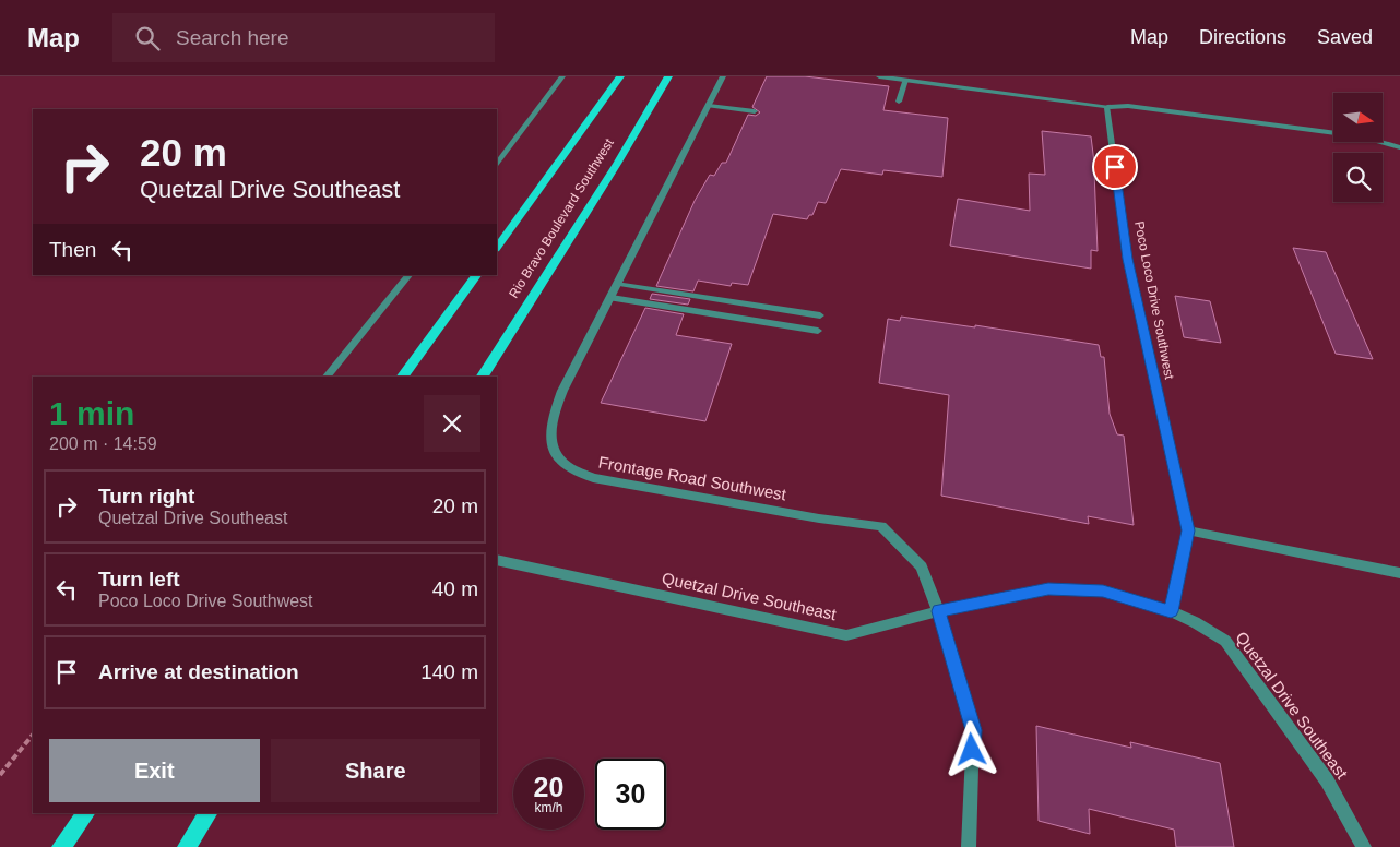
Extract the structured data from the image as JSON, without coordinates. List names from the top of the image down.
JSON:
{
  "streets": {
    "main road": ["Rio Bravo Boulevard Southwest"],
    "street": ["Poco Loco Drive Southwest", "Frontage Road Southwest", "Quetzal Drive Southeast"]
  },
  "crossings": [
    ["Poco Loco Drive Southwest", "Quetzal Drive Southeast"],
    ["Frontage Road Southwest", "Quetzal Drive Southeast"]
  ],
  "north": "right",
  "page": {
    "header": "Map",
    "search": "Search here",
    "nav": ["Map", "Directions", "Saved"],
    "turn": ["20 m", "Quetzal Drive Southeast"],
    "then": "Then",
    "heading": ["1 min", "200 m · 14:59"],
    "list": [
      {
        "name": "Turn right",
        "note": "Quetzal Drive Southeast",
        "value": "20 m"
      },
      {
        "name": "Turn left",
        "note": "Poco Loco Drive Southwest",
        "value": "40 m"
      },
      {
        "name": "Arrive at destination",
        "value": "140 m"
      }
    ],
    "buttons": ["Exit", "Share"],
    "speed": "20 km/h",
    "limit": "30"
  }
}
